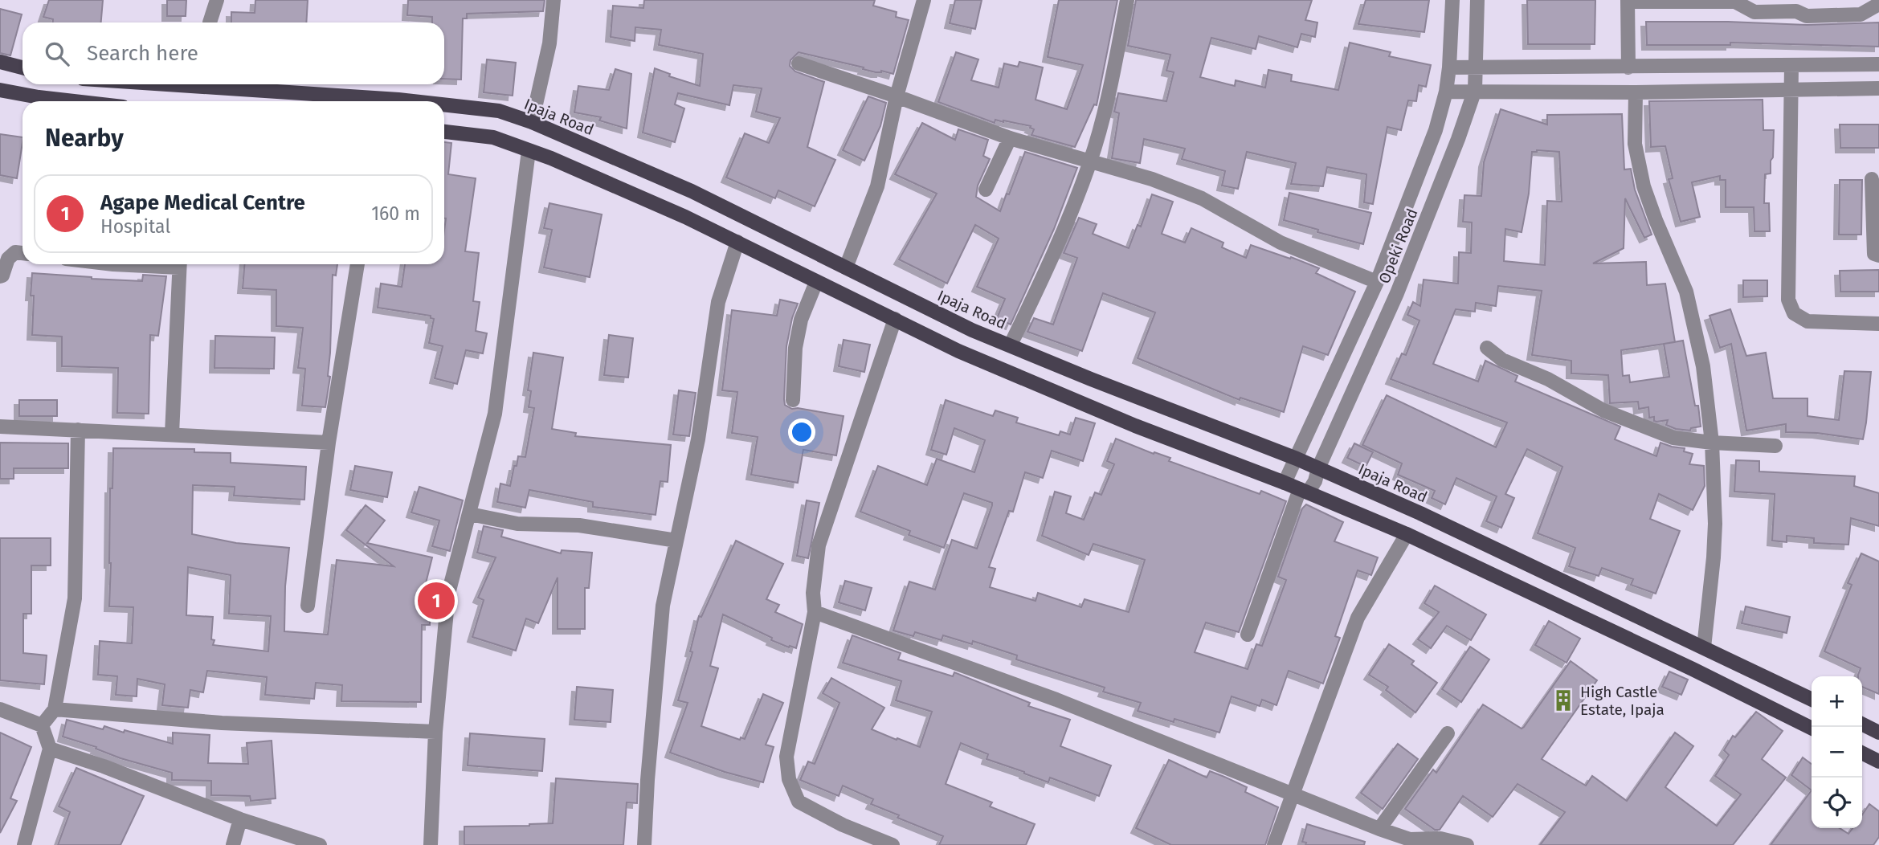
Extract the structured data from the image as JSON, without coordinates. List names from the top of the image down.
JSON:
{
  "streets": {
    "main road": ["Ipaja Road"],
    "street": ["Opeki Road"]
  },
  "crossings": [
    ["Ipaja Road", "Opeki Road"]
  ],
  "places": {
    "building": ["High Castle Estate, Ipaja"]
  },
  "page": {
    "search": "Search here",
    "heading": "Nearby",
    "list": [
      {
        "mark": "1",
        "name": "Agape Medical Centre",
        "note": "Hospital",
        "value": "160 m"
      }
    ],
    "pins": "1",
    "map_buttons": ["+", "−"]
  }
}
